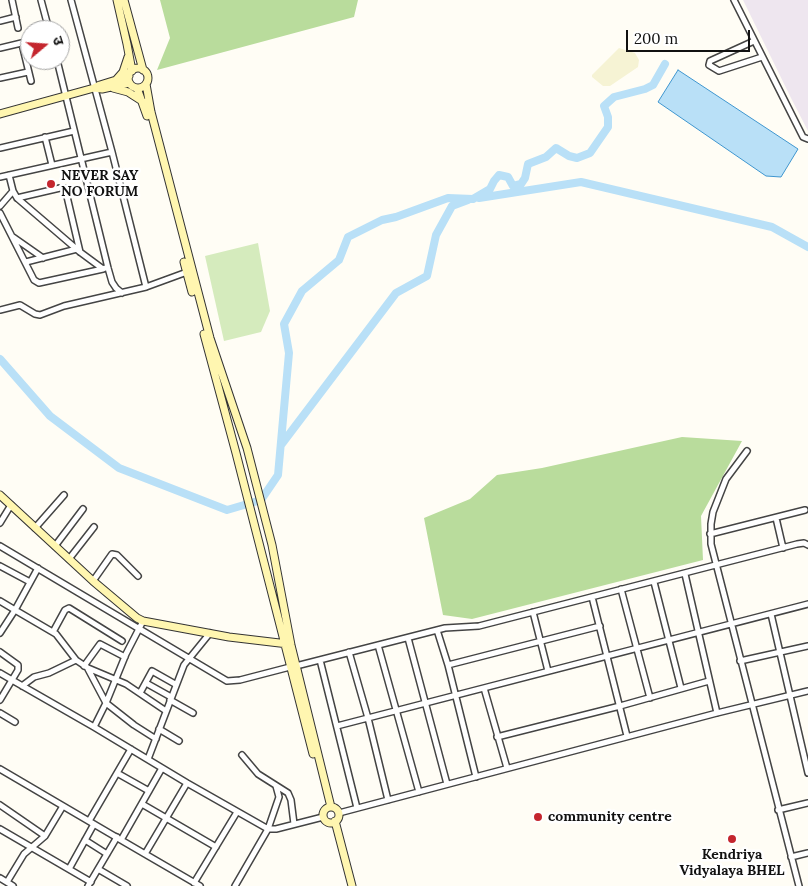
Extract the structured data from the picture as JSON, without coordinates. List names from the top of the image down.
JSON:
{
  "places": ["NEVER SAY NO FORUM", "community centre", "Kendriya Vidyalaya BHEL"],
  "scale_bar": "200 m",
  "north": "right"
}
